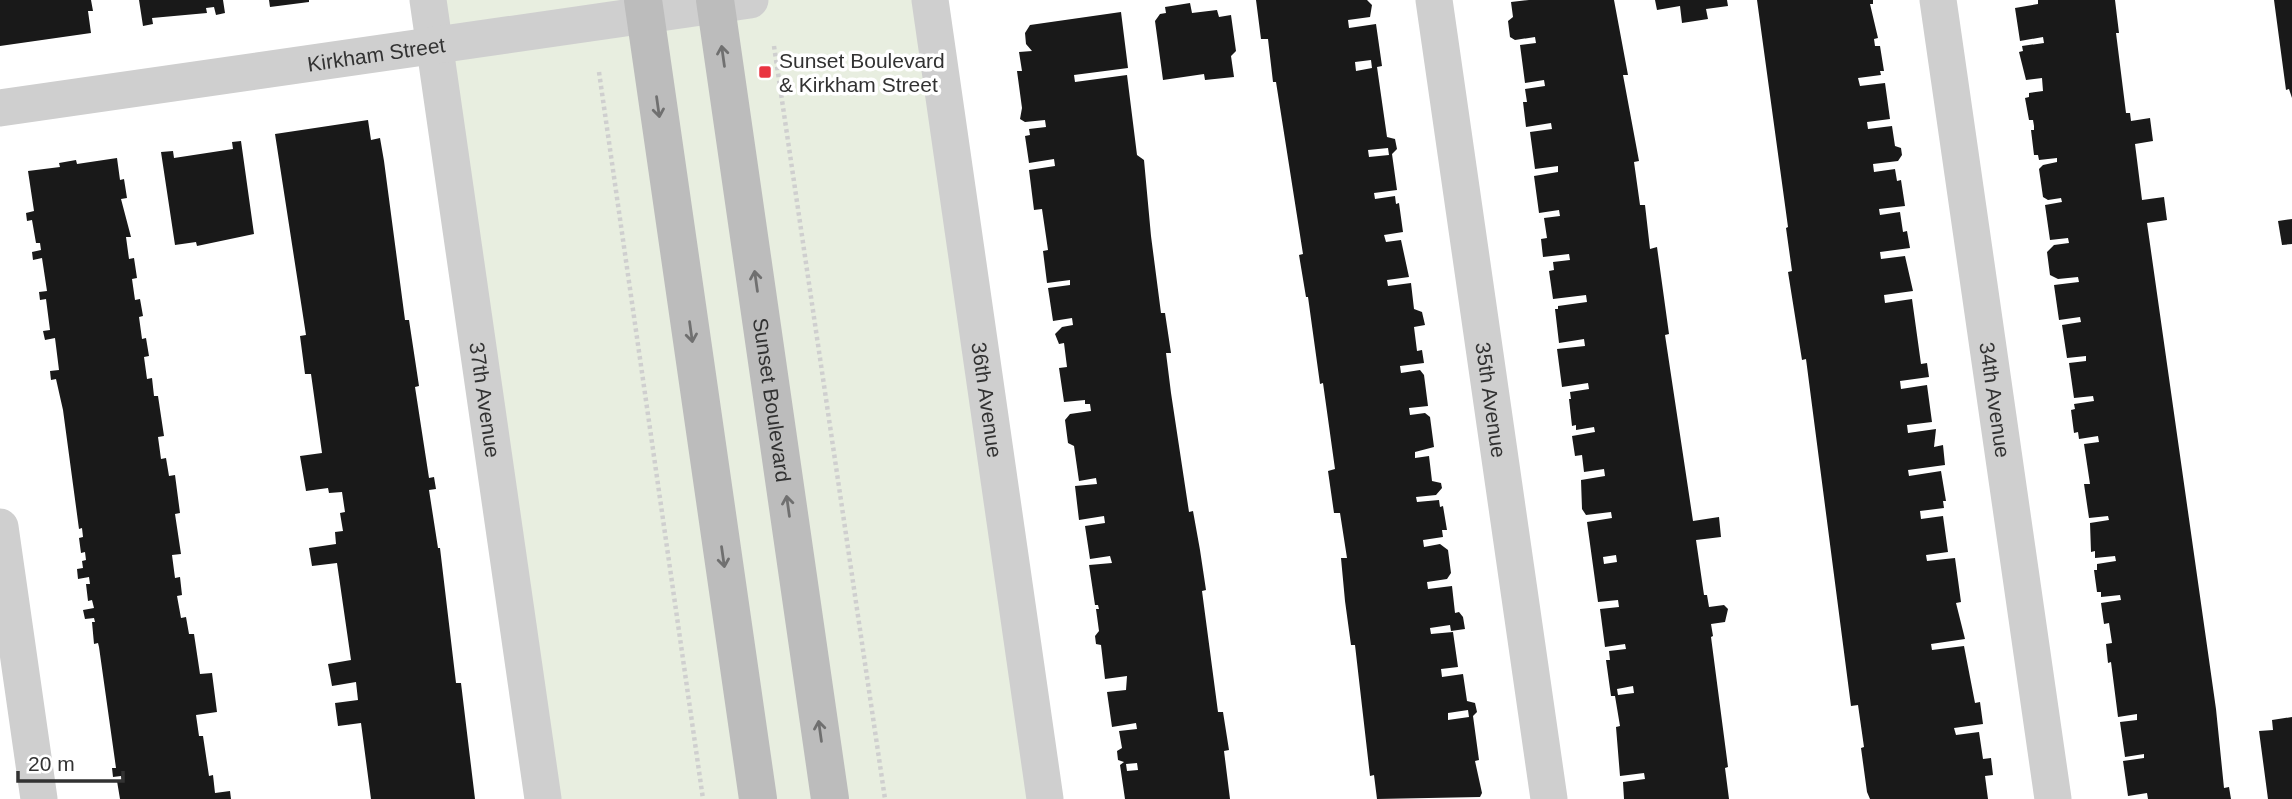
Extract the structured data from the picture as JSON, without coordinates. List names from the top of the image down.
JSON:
{
  "streets": {
    "main road": ["Sunset Boulevard"],
    "street": [
      "Kirkham Street",
      "34th Avenue",
      "37th Avenue",
      "36th Avenue",
      "35th Avenue"
    ]
  },
  "crossings": [
    ["Kirkham Street", "Sunset Boulevard"],
    ["Kirkham Street", "37th Avenue"]
  ],
  "places": {
    "transit": ["Sunset Boulevard & Kirkham Street"]
  },
  "scale_bar": "20 m"
}
